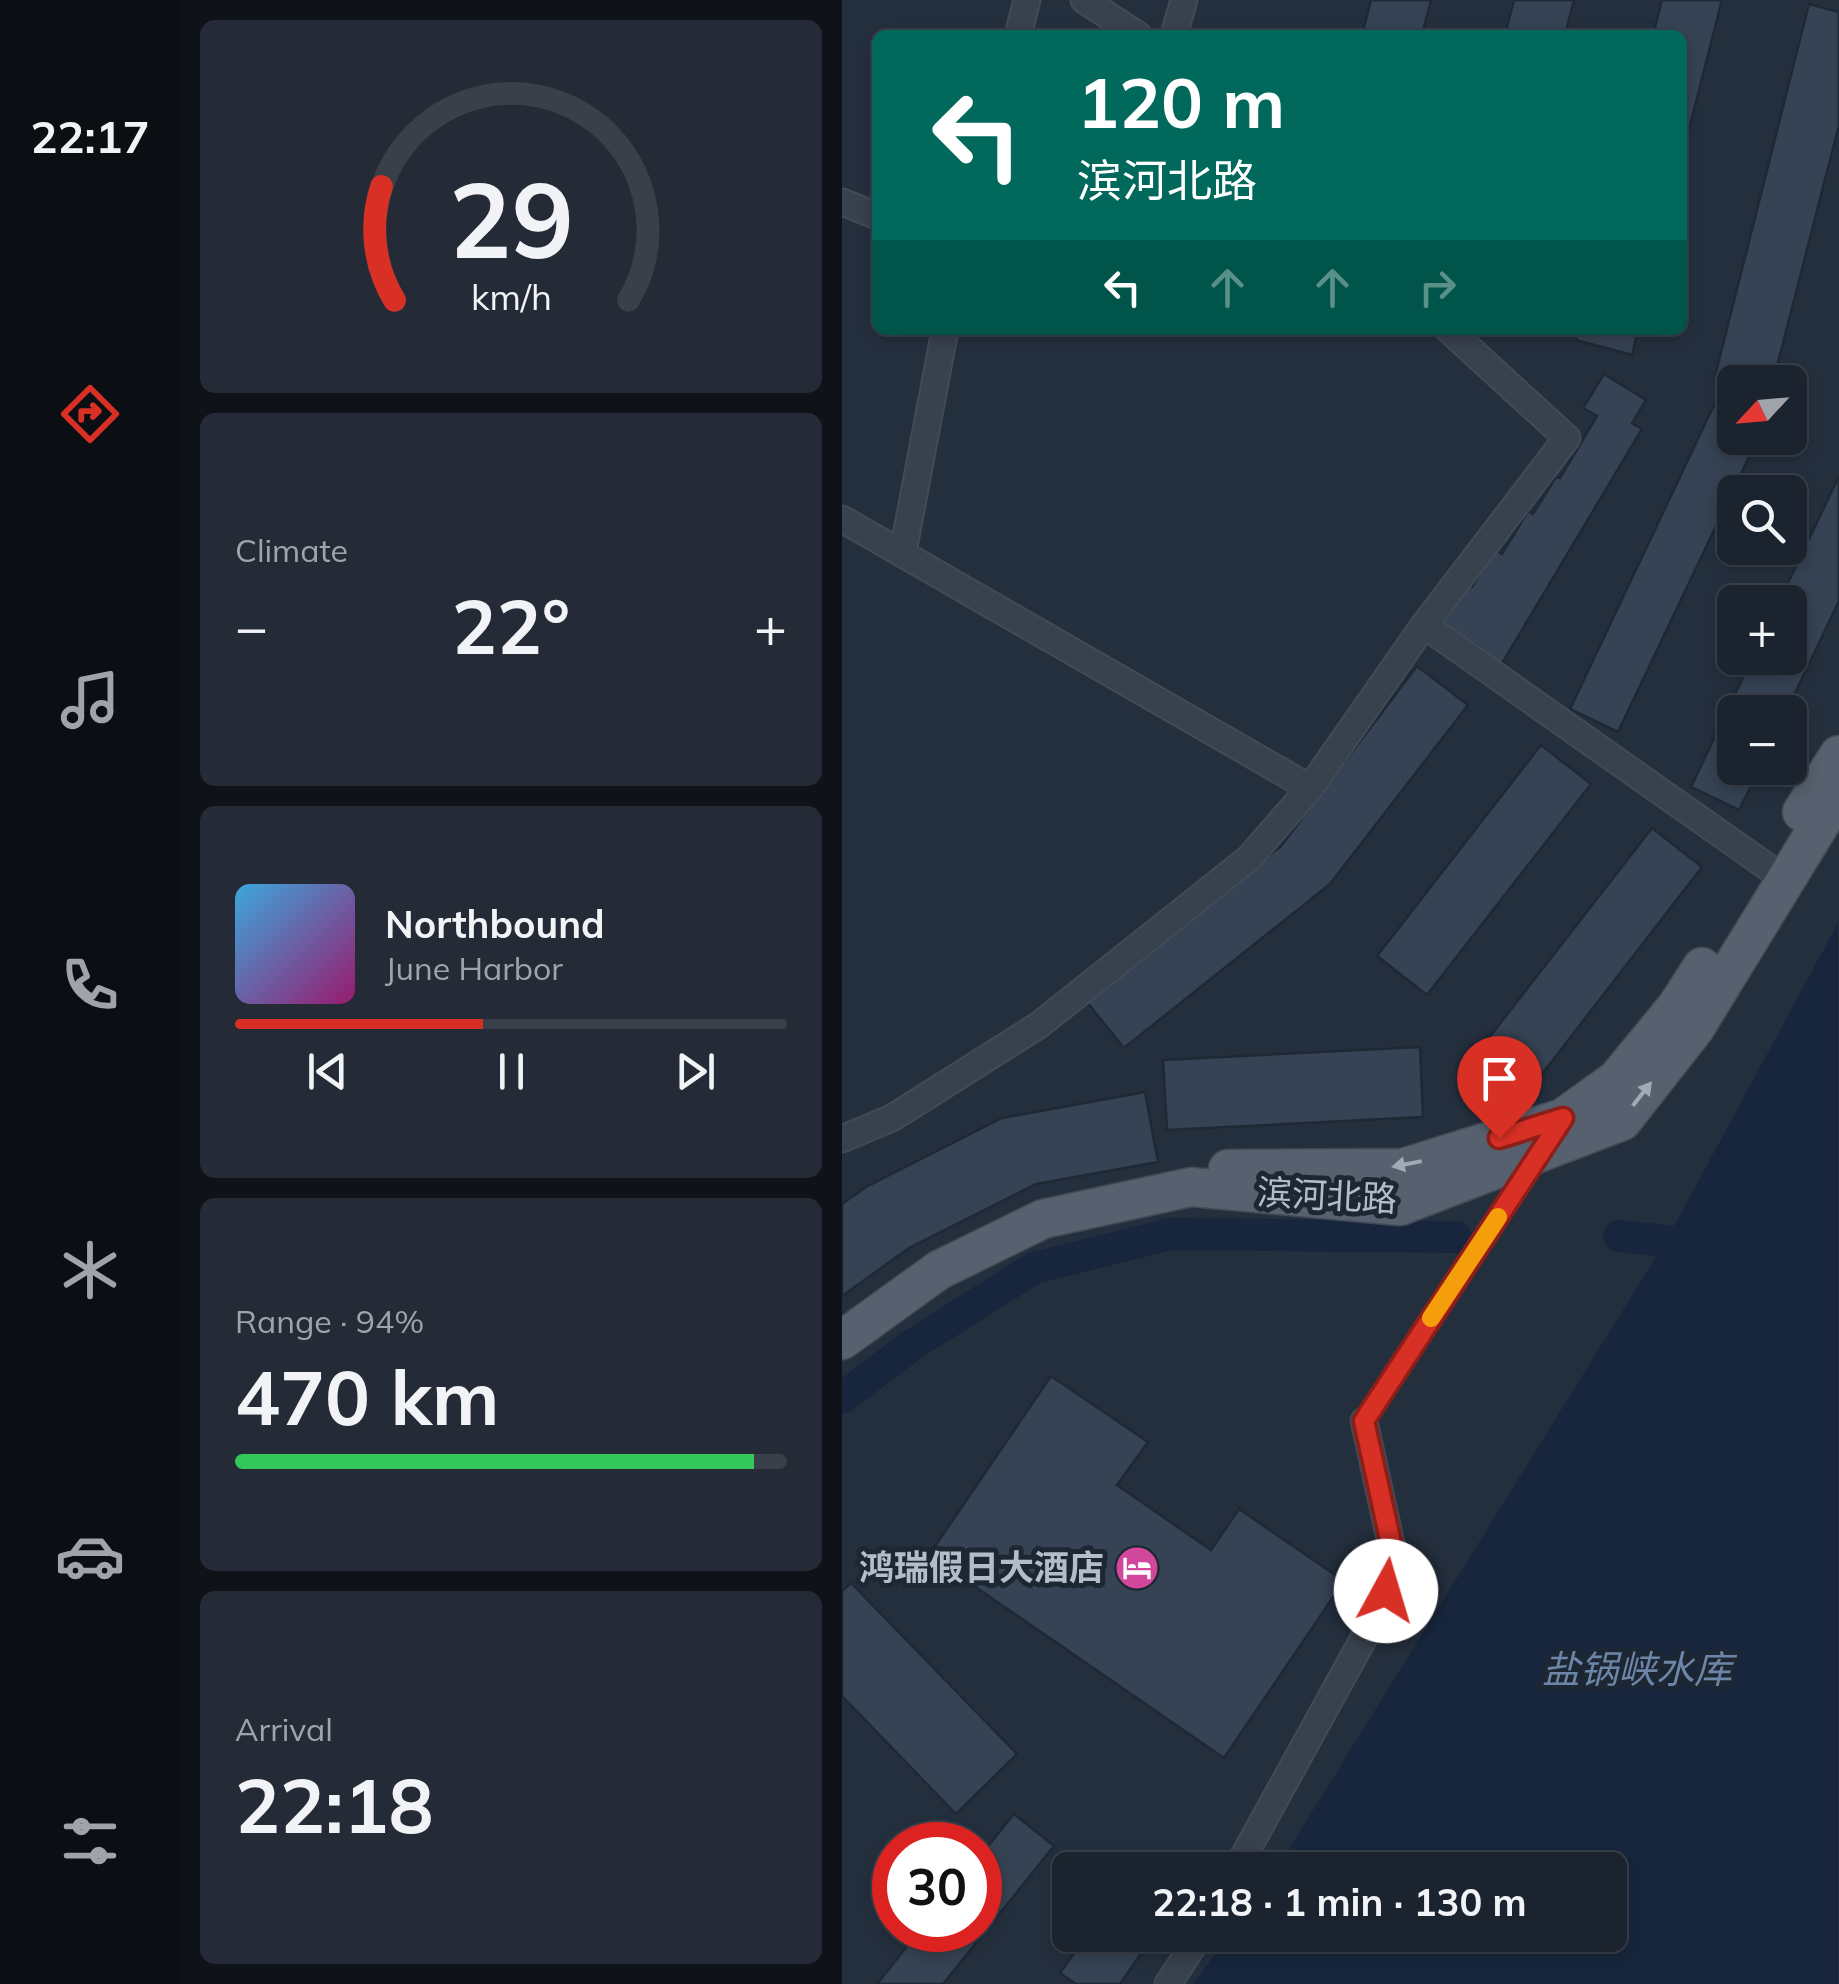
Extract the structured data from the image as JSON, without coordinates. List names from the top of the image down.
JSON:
{
  "streets": {
    "main road": ["滨河北路"]
  },
  "water": ["盐锅峡水库"],
  "places": {
    "hotel": ["鸿瑞假日大酒店"]
  },
  "north": "bottom left",
  "page": {
    "tabs": "22:17",
    "turn": ["120 m", "滨河北路"],
    "map_buttons": ["+", "−"],
    "tile": [
      "Climate",
      ["Range · 94%", "470 km"],
      ["Arrival", "22:18"]
    ],
    "heat": ["−", "22°", "+"],
    "song": ["Northbound", "June Harbor"],
    "limit": "30",
    "trip": "22:18 · 1 min · 130 m",
    "gauge": ["29", "km/h"]
  }
}
